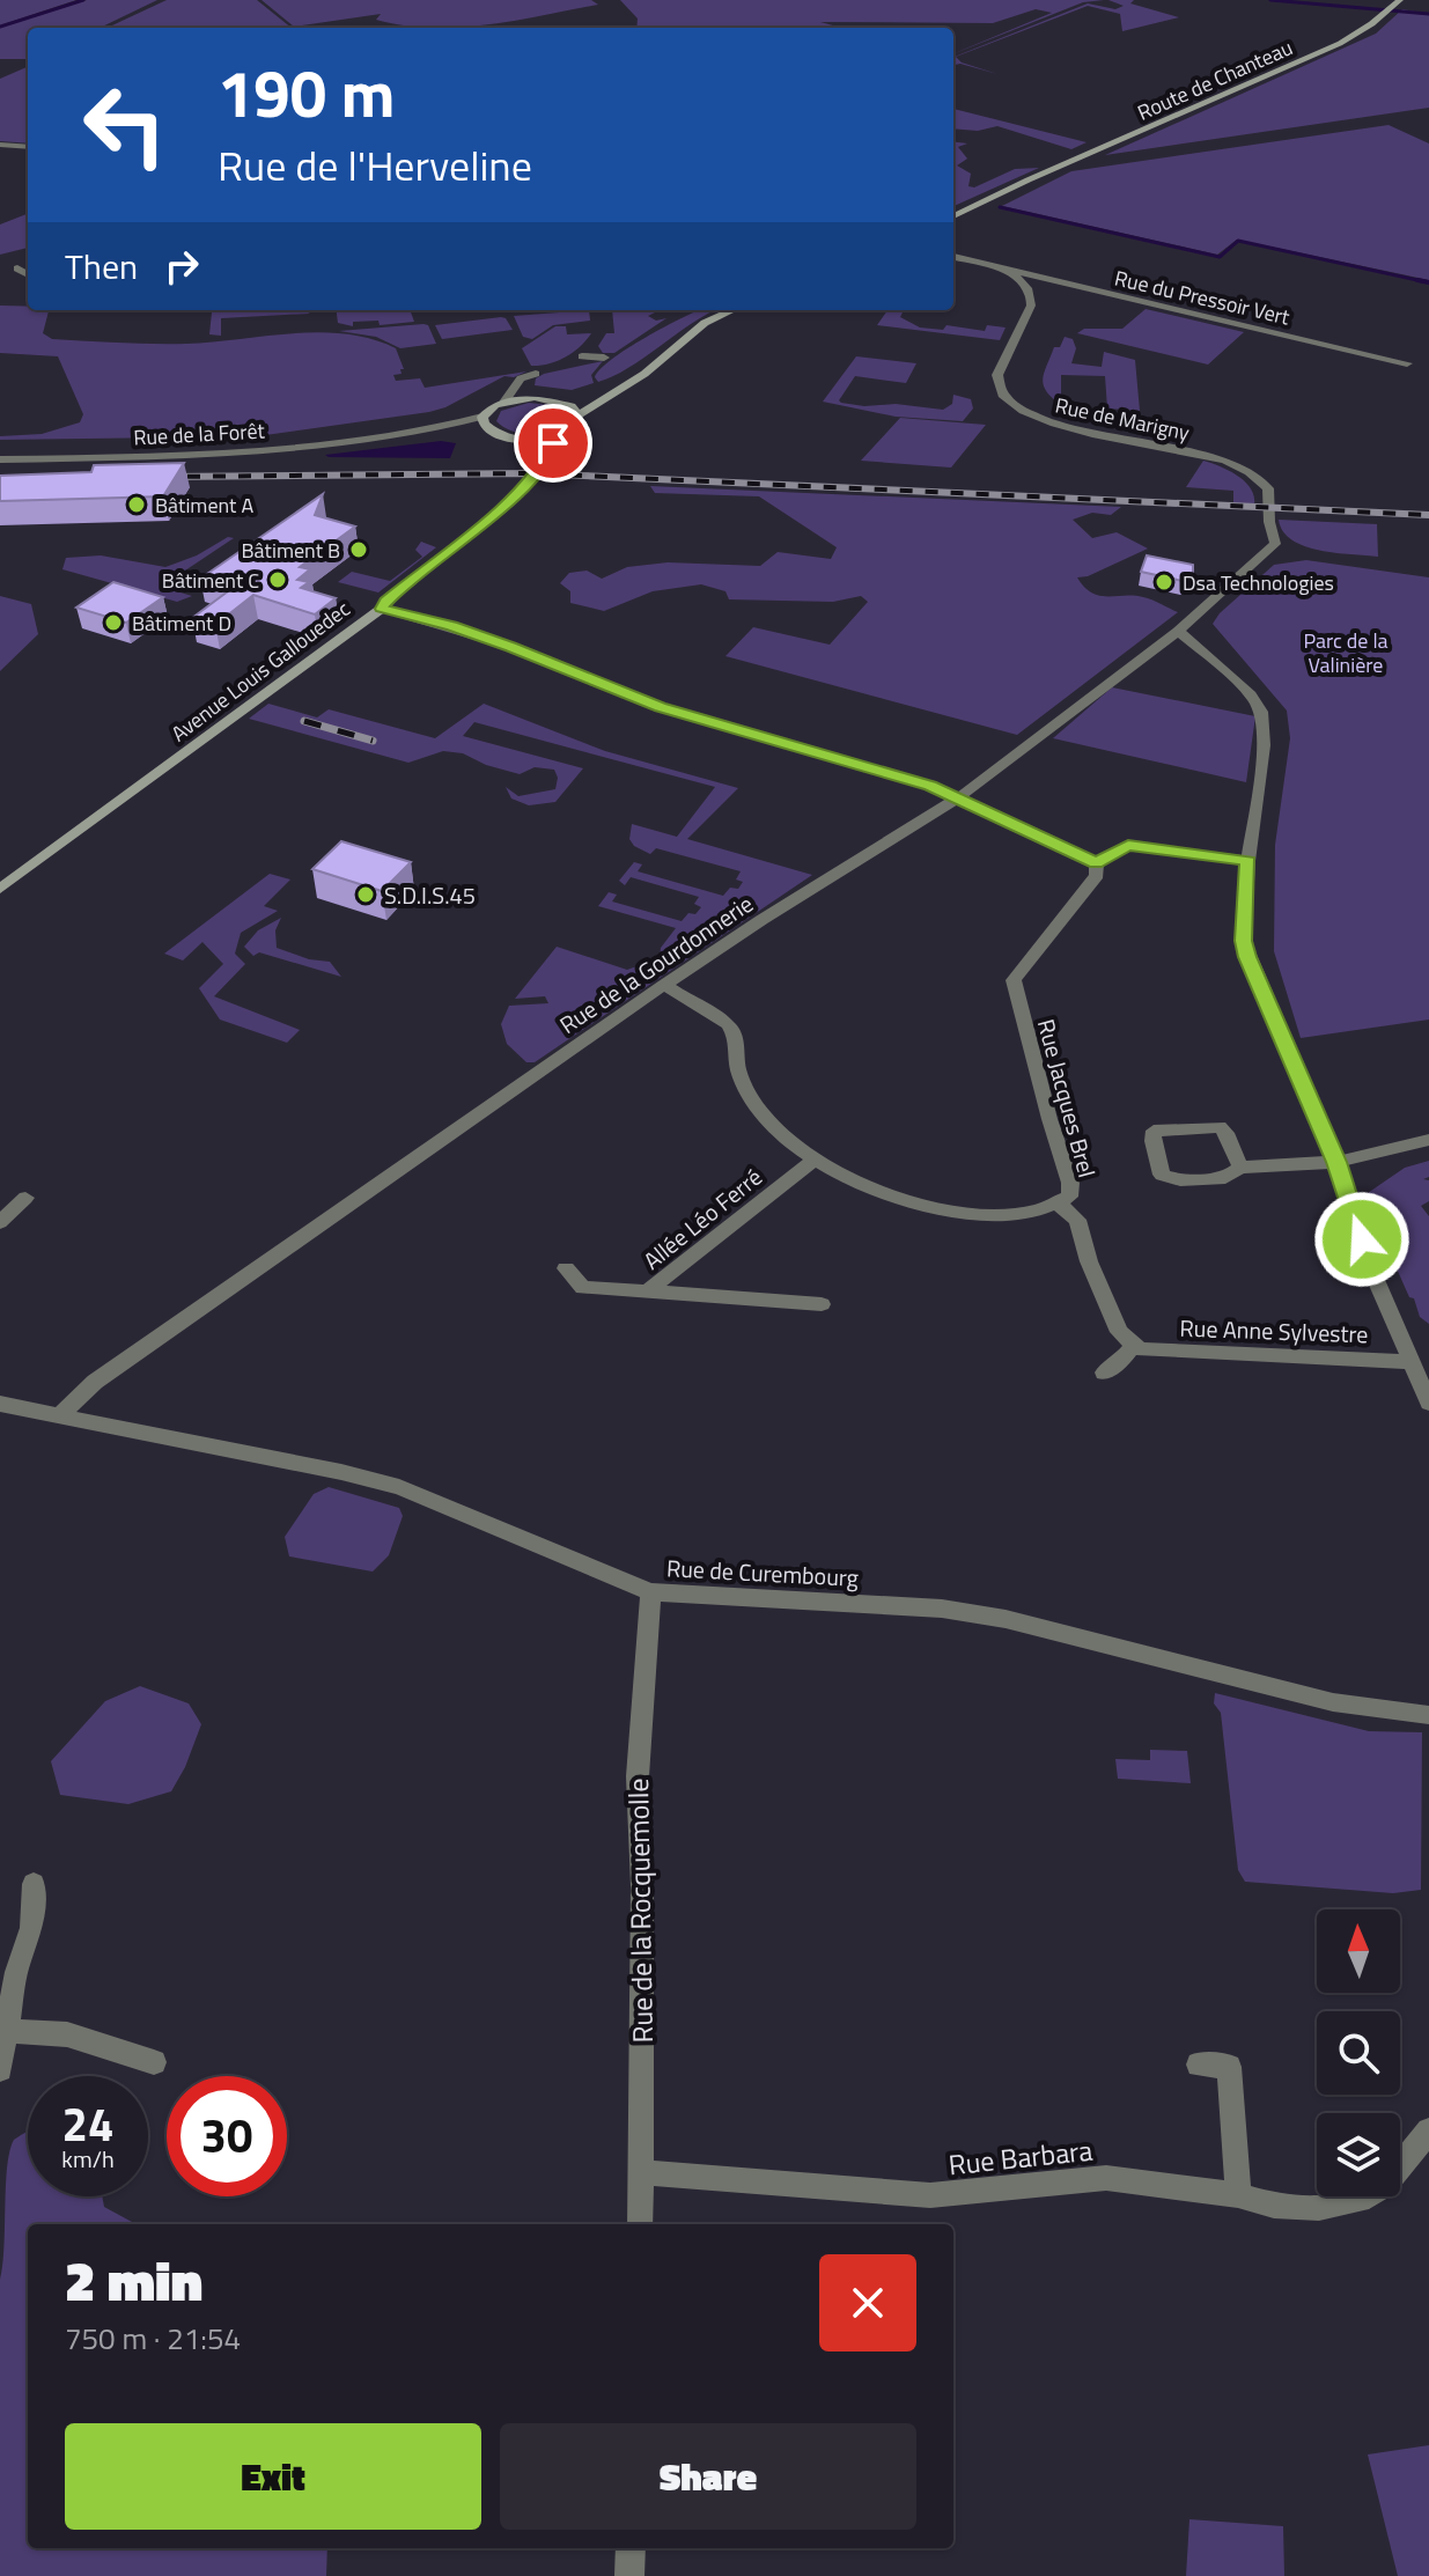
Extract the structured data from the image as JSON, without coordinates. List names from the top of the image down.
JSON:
{
  "streets": {
    "main road": ["Route de Chanteau", "Rue de la Forêt", "Avenue Louis Gallouedec"],
    "street": [
      "Rue du Pressoir Vert",
      "Rue de Marigny",
      "Rue de la Gourdonnerie",
      "Rue Jacques Brel",
      "Allée Léo Ferré",
      "Rue Anne Sylvestre",
      "Rue de Curembourg",
      "Rue de la Rocquemolle",
      "Rue Barbara"
    ]
  },
  "crossings": [
    ["Rue du Pressoir Vert", "Rue de Marigny"],
    ["Rue de Marigny", "Rue de la Gourdonnerie"],
    ["Rue de la Forêt", "Avenue Louis Gallouedec"],
    ["Rue de la Gourdonnerie", "Rue Jacques Brel"],
    ["Rue de la Gourdonnerie", "Rue de Curembourg"],
    ["Rue Jacques Brel", "Allée Léo Ferré"],
    ["Rue de Curembourg", "Rue de la Rocquemolle"],
    ["Rue de la Rocquemolle", "Rue Barbara"]
  ],
  "parks": ["Parc de la Valinière"],
  "places": [
    "Bâtiment A",
    "Bâtiment B",
    "Bâtiment C",
    "Dsa Technologies",
    "Bâtiment D",
    "S.D.I.S.45"
  ],
  "north": "top",
  "page": {
    "turn": ["190 m", "Rue de l'Herveline"],
    "then": "Then",
    "speed": "24 km/h",
    "limit": "30",
    "heading": ["2 min", "750 m · 21:54"],
    "buttons": ["Exit", "Share"]
  }
}
